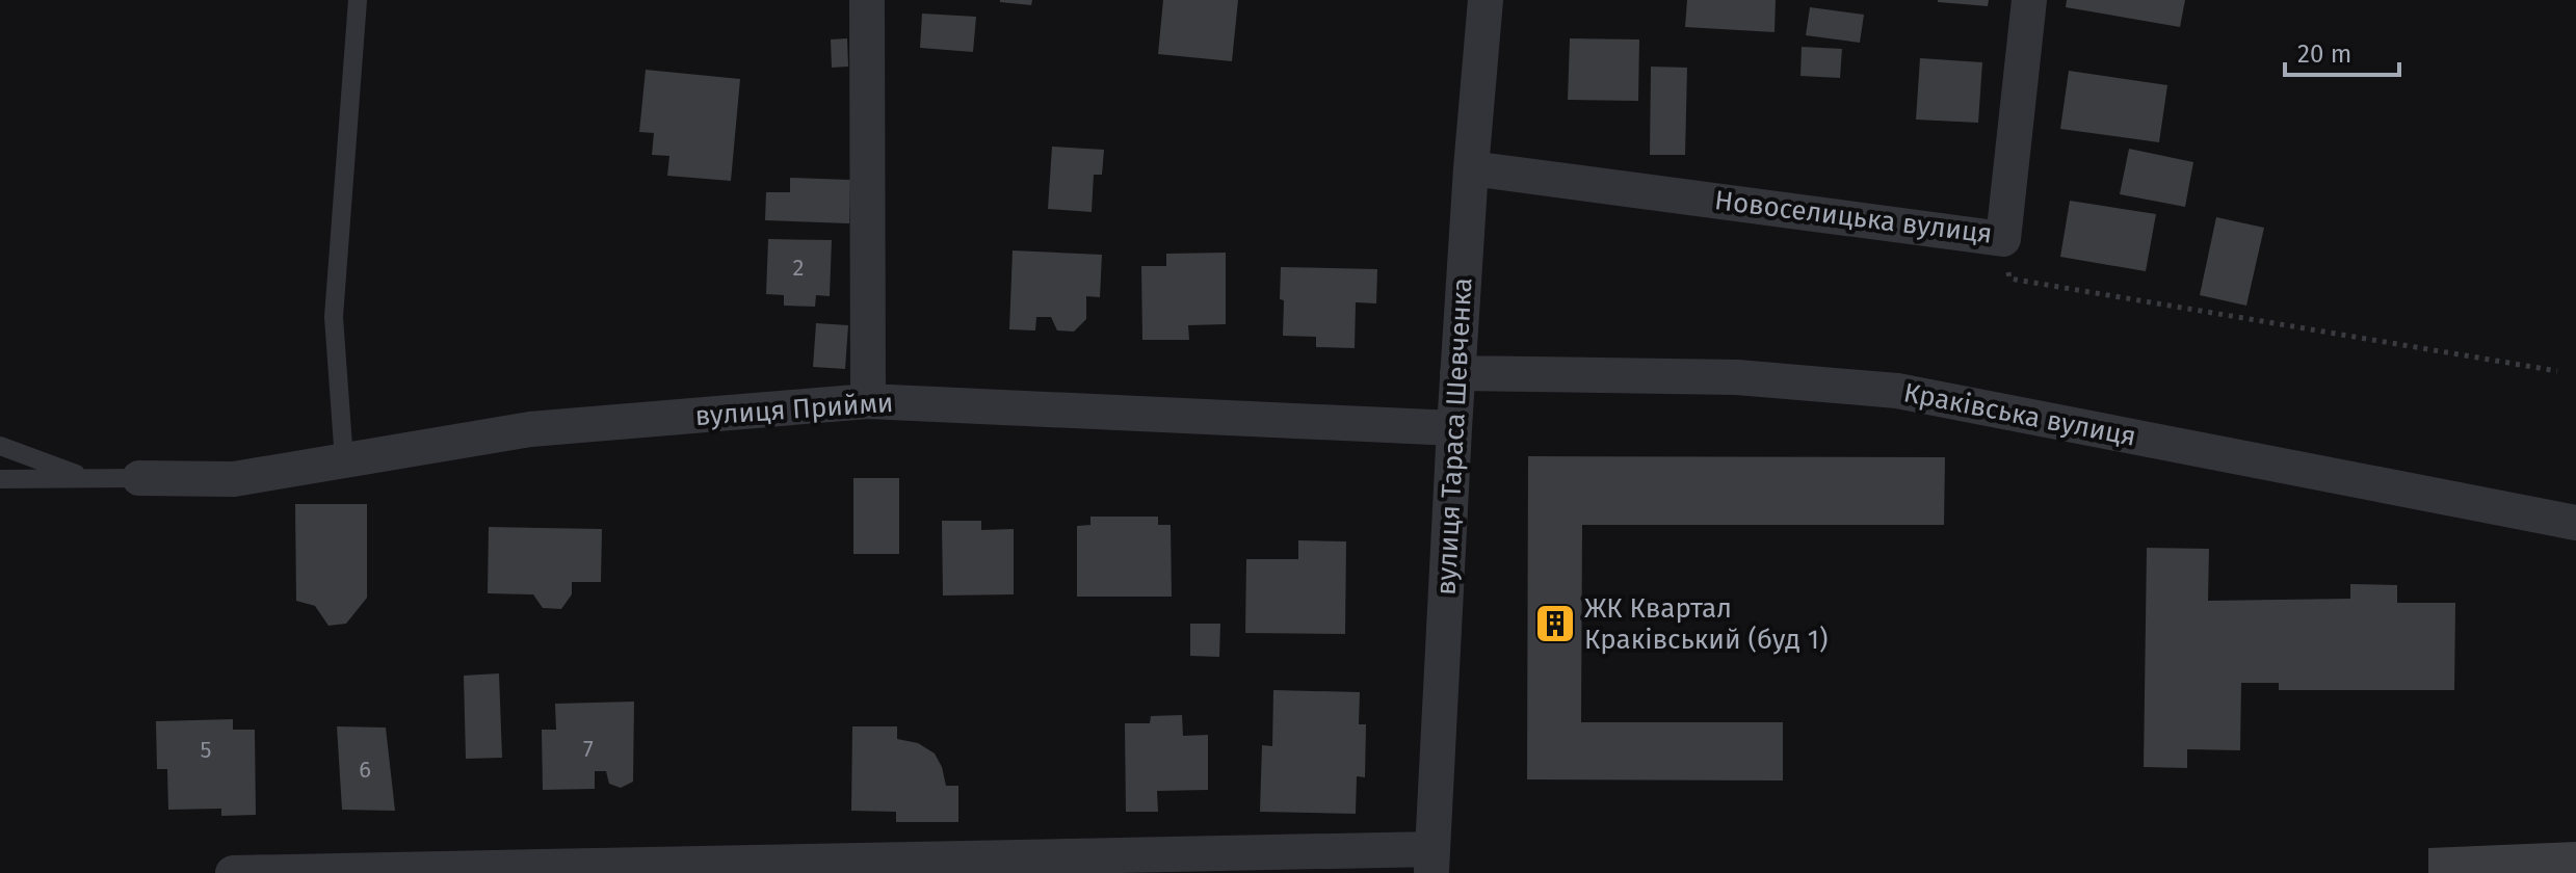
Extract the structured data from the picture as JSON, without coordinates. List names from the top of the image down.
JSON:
{
  "streets": {
    "street": [
      "Новоселицька вулиця",
      "вулиця Прийми",
      "Краківська вулиця",
      "вулиця Тараса Шевченка"
    ]
  },
  "crossings": [
    ["Новоселицька вулиця", "вулиця Тараса Шевченка"],
    ["вулиця Прийми", "вулиця Тараса Шевченка"],
    ["Краківська вулиця", "вулиця Тараса Шевченка"]
  ],
  "places": {
    "building": ["ЖК Квартал Краківський (буд 1)"]
  },
  "house_numbers": [
    "2",
    "7",
    "5",
    "6"
  ],
  "scale_bar": "20 m"
}
